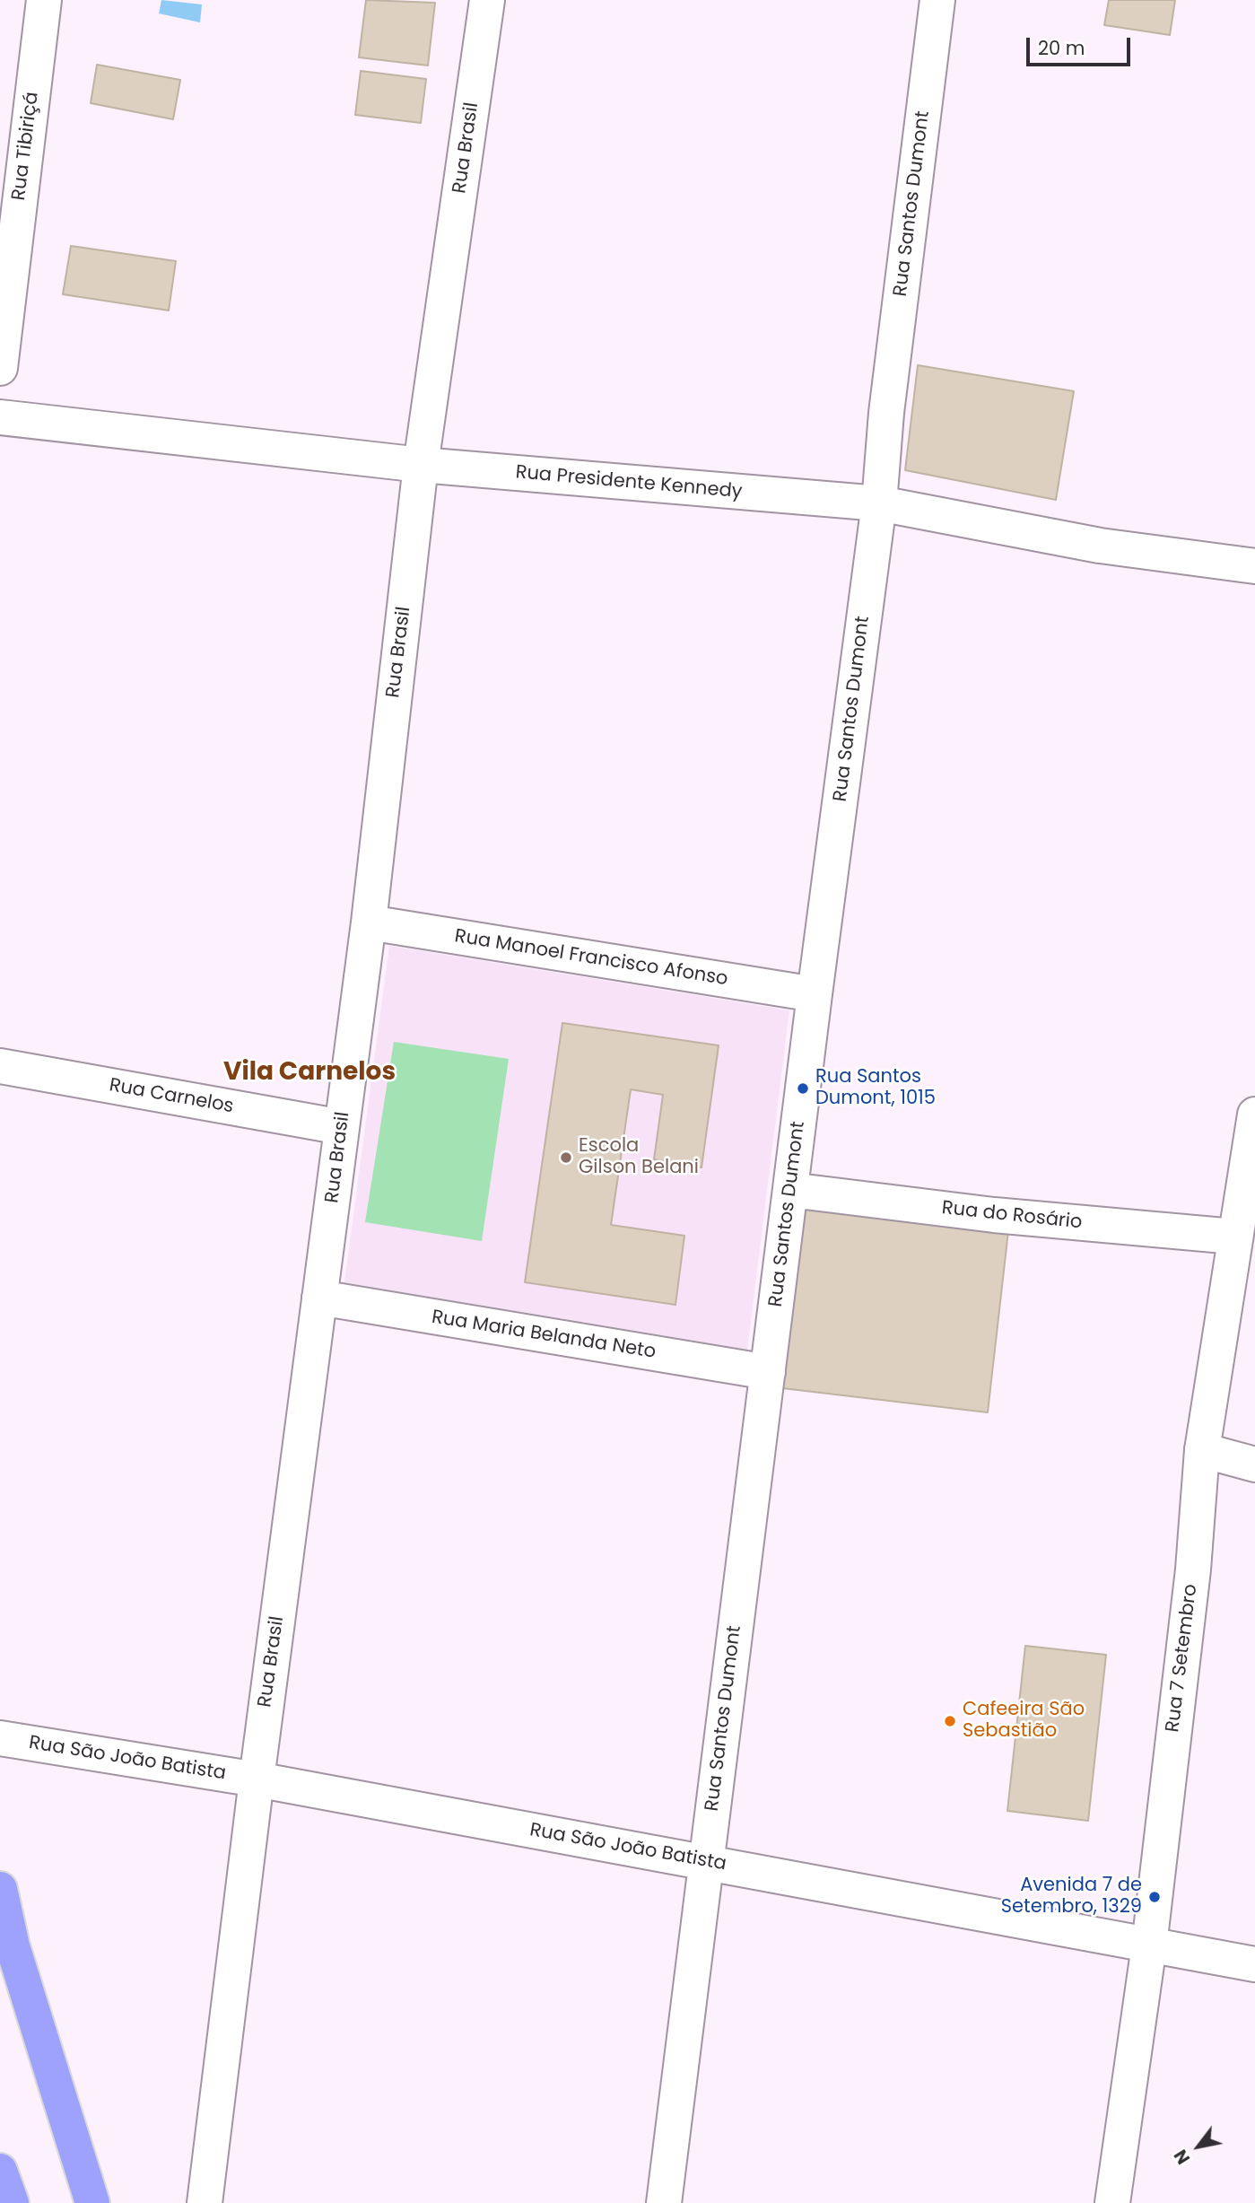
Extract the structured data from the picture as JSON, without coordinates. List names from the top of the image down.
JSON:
{
  "streets": {
    "street": [
      "Rua Tibiriçá",
      "Rua Brasil",
      "Rua Santos Dumont",
      "Rua Presidente Kennedy",
      "Rua Manoel Francisco Afonso",
      "Rua Carnelos",
      "Rua do Rosário",
      "Rua Maria Belanda Neto",
      "Rua 7 Setembro",
      "Rua São João Batista"
    ]
  },
  "crossings": [
    ["Rua Brasil", "Rua Presidente Kennedy"],
    ["Rua Brasil", "Rua Manoel Francisco Afonso"],
    ["Rua Brasil", "Rua Carnelos"],
    ["Rua Brasil", "Rua Maria Belanda Neto"],
    ["Rua Brasil", "Rua São João Batista"],
    ["Rua Santos Dumont", "Rua Presidente Kennedy"],
    ["Rua Santos Dumont", "Rua Manoel Francisco Afonso"],
    ["Rua Santos Dumont", "Rua do Rosário"],
    ["Rua Santos Dumont", "Rua Maria Belanda Neto"],
    ["Rua Santos Dumont", "Rua São João Batista"],
    ["Rua do Rosário", "Rua 7 Setembro"],
    ["Rua 7 Setembro", "Rua São João Batista"]
  ],
  "districts": ["Vila Carnelos"],
  "places": [
    "Rua Santos Dumont, 1015",
    "Escola Gilson Belani",
    "Cafeeira São Sebastião",
    "Avenida 7 de Setembro, 1329"
  ],
  "scale_bar": "20 m",
  "north": "bottom left"
}
